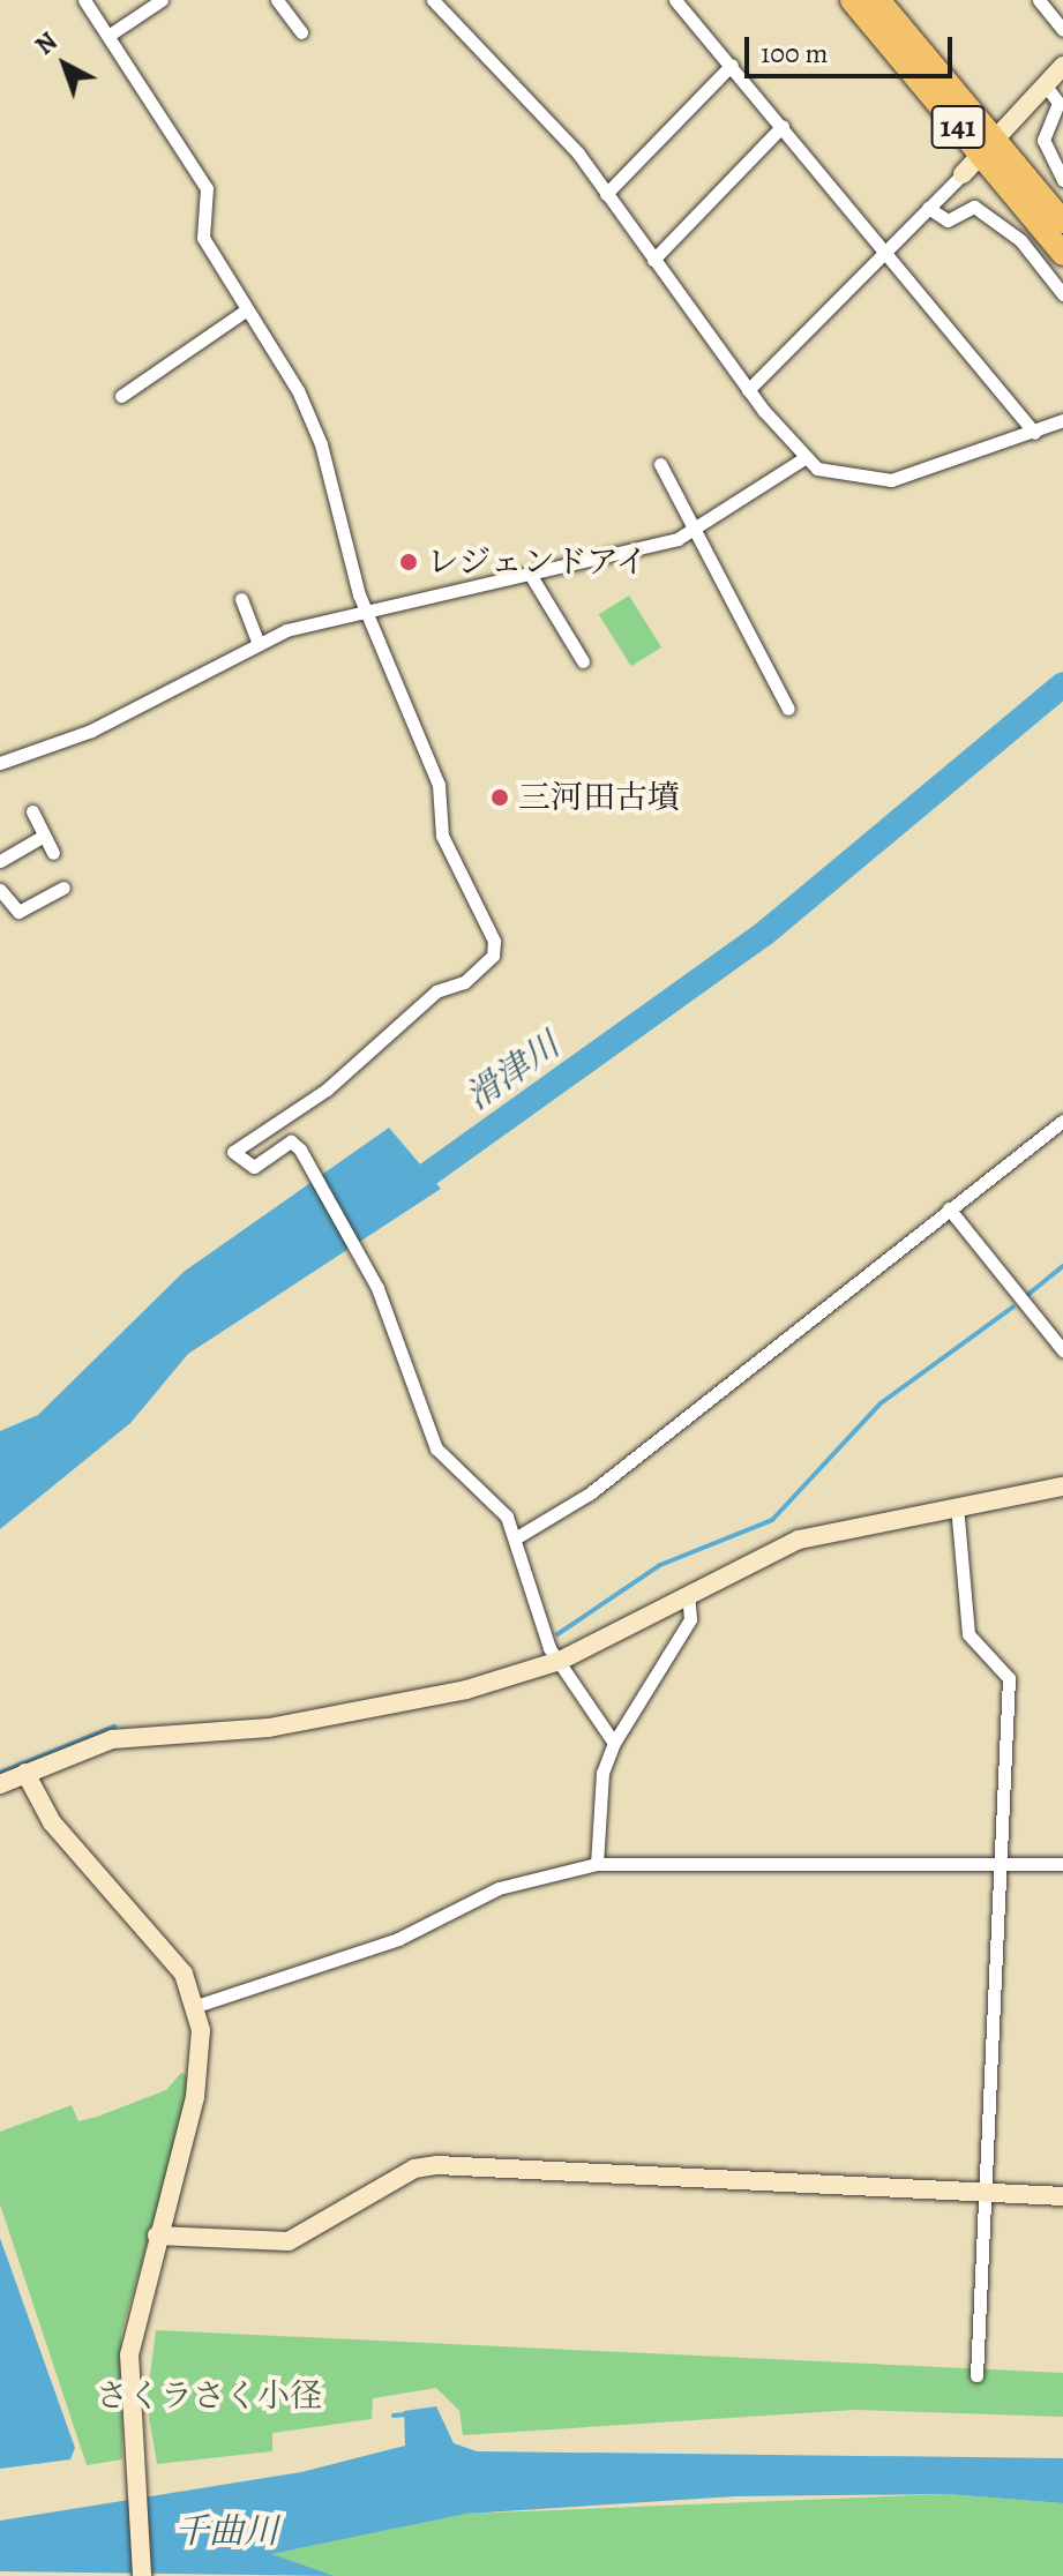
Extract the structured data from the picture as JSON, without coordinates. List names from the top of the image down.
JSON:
{
  "streets": {
    "highway": ["141"]
  },
  "water": ["滑津川", "千曲川"],
  "parks": ["さくラさく小径"],
  "places": ["レジェンドアイ", "三河田古墳"],
  "scale_bar": "100 m",
  "north": "top left"
}
